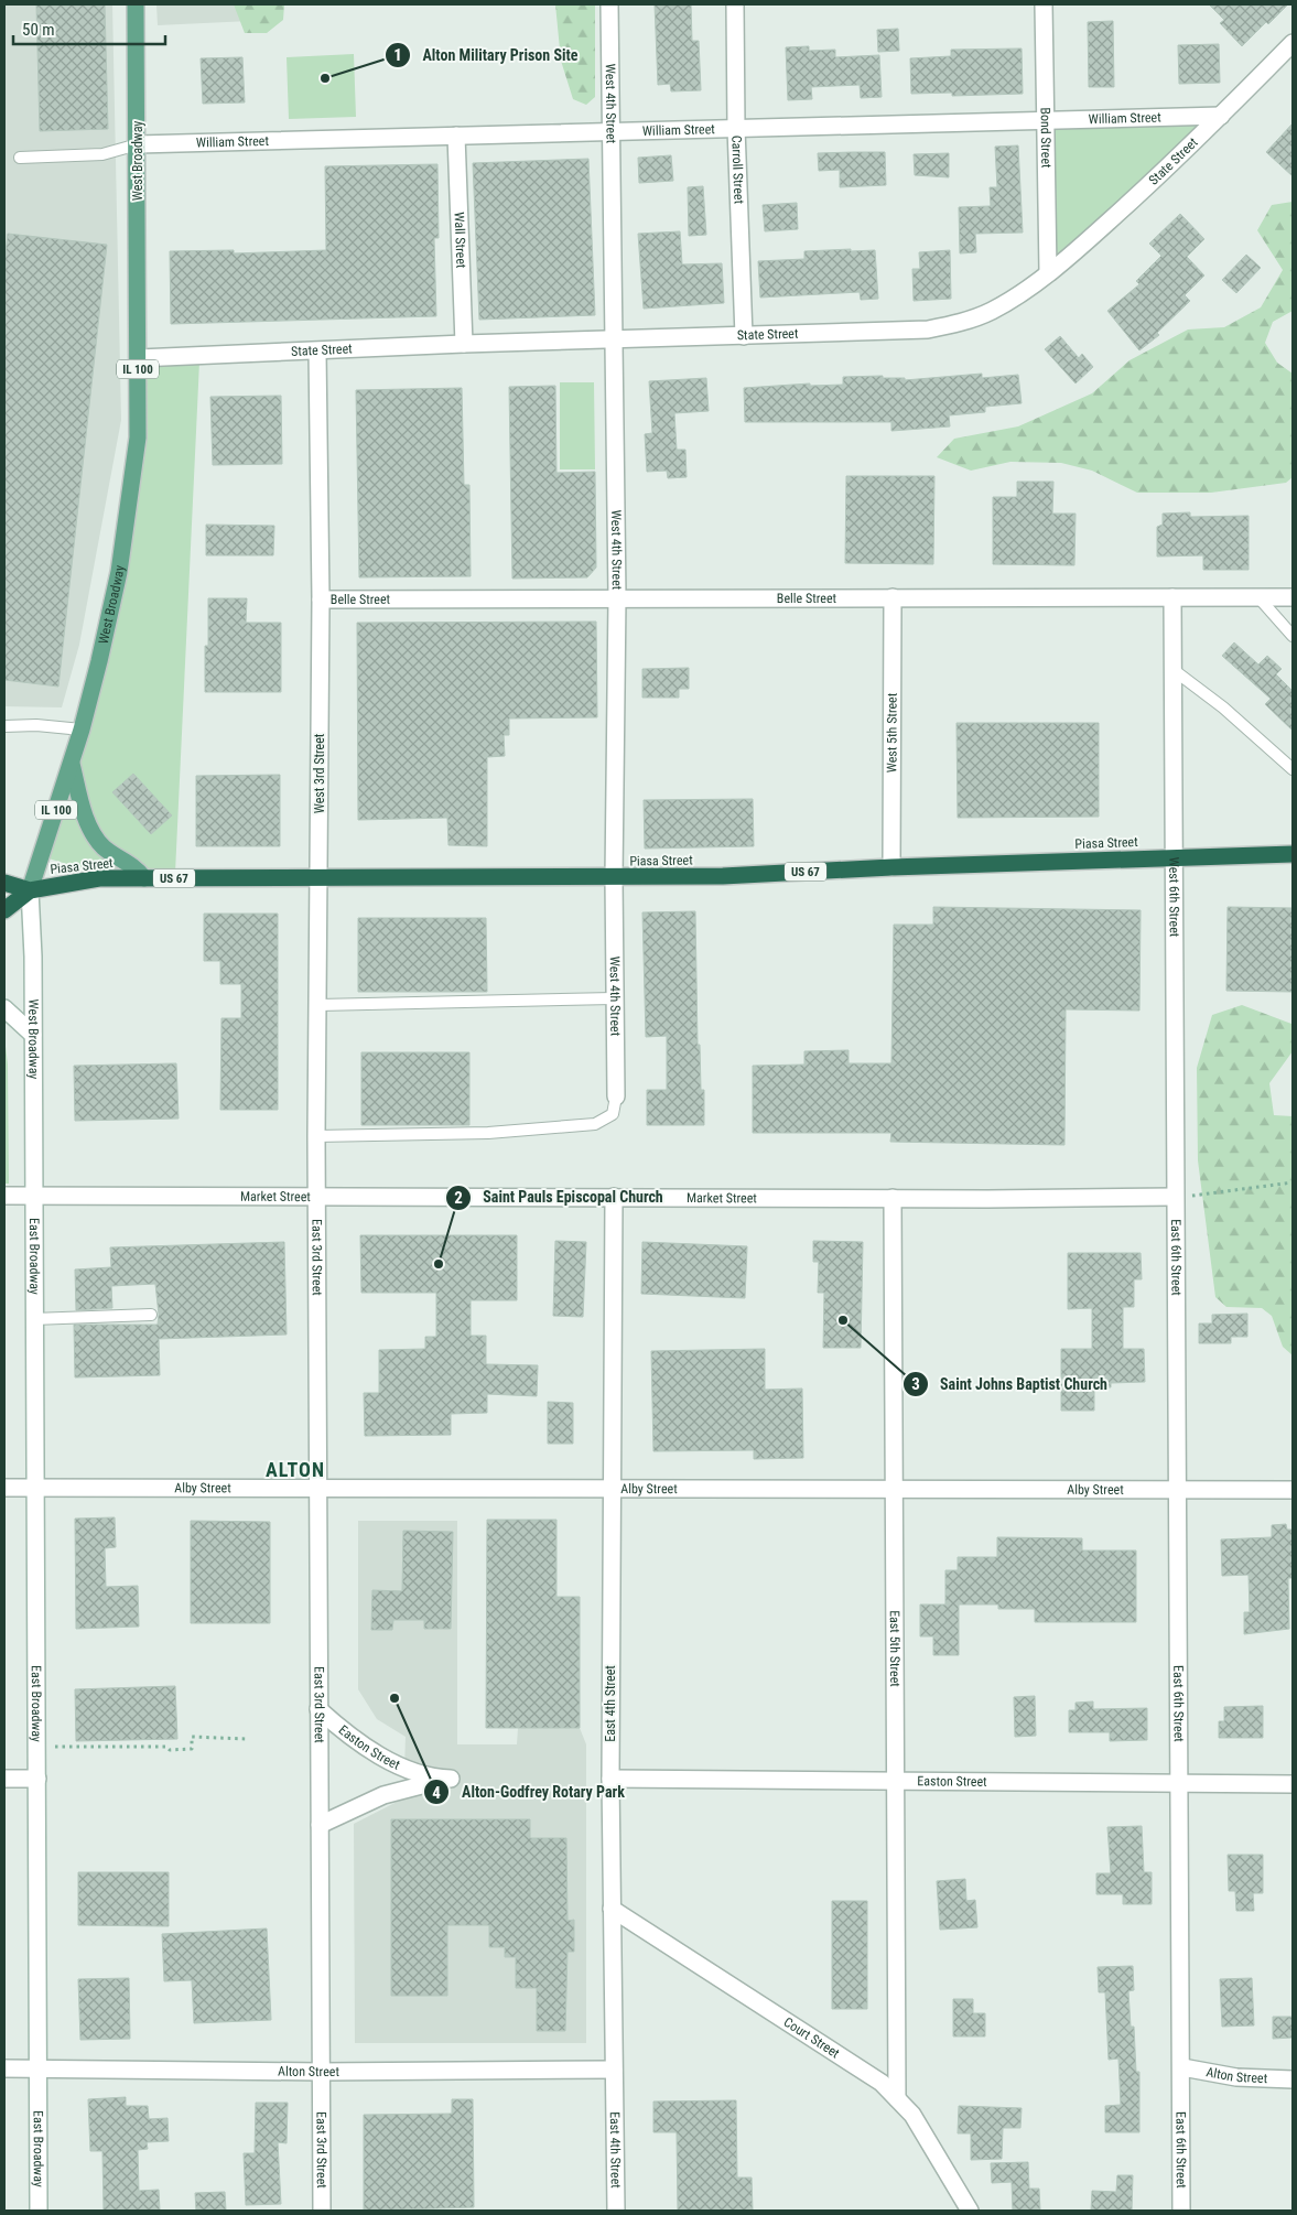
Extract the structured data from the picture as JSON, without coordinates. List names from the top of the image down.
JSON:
{
  "streets": {
    "highway": ["Piasa Street", "US 67"],
    "main road": ["West Broadway", "IL 100"],
    "street": [
      "West 4th Street",
      "William Street",
      "Bond Street",
      "State Street",
      "Carroll Street",
      "Wall Street",
      "Belle Street",
      "West 5th Street",
      "West 3rd Street",
      "West 6th Street",
      "Market Street",
      "East Broadway",
      "East 3rd Street",
      "East 6th Street",
      "Alby Street",
      "East 5th Street",
      "East 4th Street",
      "Easton Street",
      "Court Street",
      "Alton Street"
    ]
  },
  "crossings": [
    ["West 4th Street", "William Street"],
    ["West 4th Street", "State Street"],
    ["West 4th Street", "Belle Street"],
    ["West 4th Street", "Piasa Street"],
    ["William Street", "Bond Street"],
    ["William Street", "West Broadway"],
    ["William Street", "State Street"],
    ["William Street", "Carroll Street"],
    ["William Street", "Wall Street"],
    ["Bond Street", "State Street"],
    ["West Broadway", "State Street"],
    ["West Broadway", "Piasa Street"],
    ["West Broadway", "US 67"],
    ["West Broadway", "Market Street"],
    ["West Broadway", "East Broadway"],
    ["State Street", "Carroll Street"],
    ["State Street", "Wall Street"],
    ["State Street", "West 3rd Street"],
    ["Belle Street", "West 5th Street"],
    ["Belle Street", "West 3rd Street"],
    ["Belle Street", "West 6th Street"],
    ["West 5th Street", "Piasa Street"],
    ["West 3rd Street", "Piasa Street"],
    ["West 3rd Street", "Market Street"],
    ["West 3rd Street", "East 3rd Street"],
    ["Piasa Street", "US 67"],
    ["Piasa Street", "West 6th Street"],
    ["West 6th Street", "Market Street"],
    ["West 6th Street", "East 6th Street"],
    ["Market Street", "East Broadway"],
    ["Market Street", "East 3rd Street"],
    ["Market Street", "East 6th Street"],
    ["Market Street", "East 5th Street"],
    ["Market Street", "East 4th Street"],
    ["East Broadway", "Alby Street"],
    ["East Broadway", "Alton Street"],
    ["East 3rd Street", "Alby Street"],
    ["East 3rd Street", "Easton Street"],
    ["East 3rd Street", "Alton Street"],
    ["East 6th Street", "Alby Street"],
    ["East 6th Street", "Easton Street"],
    ["East 6th Street", "Alton Street"],
    ["Alby Street", "East 5th Street"],
    ["Alby Street", "East 4th Street"],
    ["East 5th Street", "Easton Street"],
    ["East 5th Street", "Court Street"],
    ["East 4th Street", "Easton Street"],
    ["East 4th Street", "Court Street"],
    ["East 4th Street", "Alton Street"]
  ],
  "districts": ["ALTON"],
  "places": [
    "Alton Military Prison Site",
    "Saint Pauls Episcopal Church",
    "Saint Johns Baptist Church",
    "Alton-Godfrey Rotary Park"
  ],
  "scale_bar": "50 m"
}
